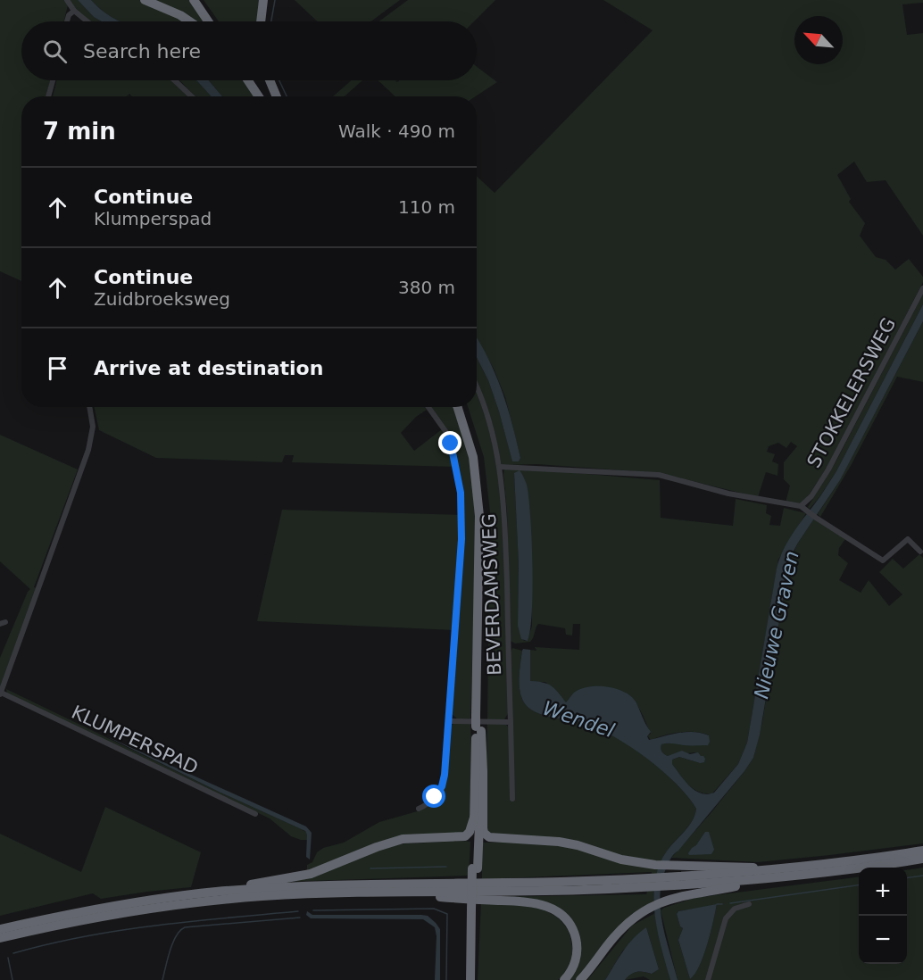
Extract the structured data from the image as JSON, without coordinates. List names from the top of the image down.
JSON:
{
  "streets": {
    "street": ["STOKKELERSWEG", "BEVERDAMSWEG", "KLUMPERSPAD"]
  },
  "water": ["Nieuwe Graven", "Wendel"],
  "north": "top left",
  "page": {
    "search": "Search here",
    "heading": ["7 min", "Walk · 490 m"],
    "list": [
      ["Continue", "Klumperspad", "110 m"],
      ["Continue", "Zuidbroeksweg", "380 m"],
      "Arrive at destination"
    ],
    "map_buttons": ["+", "−"]
  }
}
